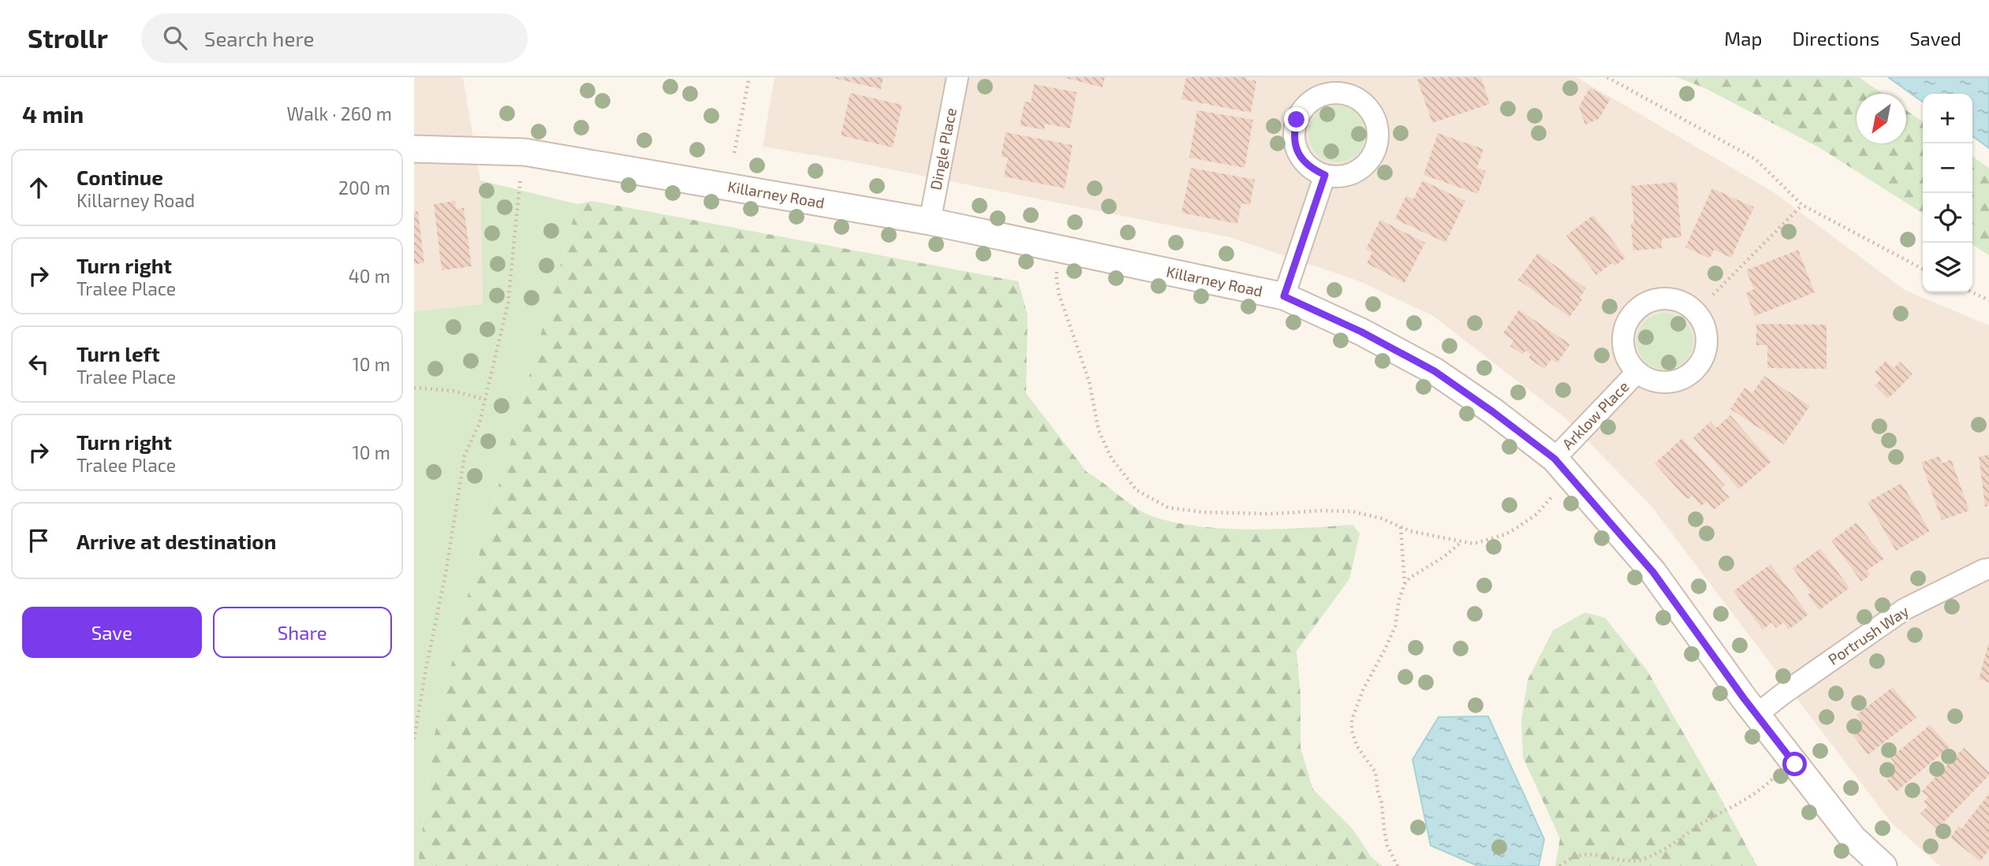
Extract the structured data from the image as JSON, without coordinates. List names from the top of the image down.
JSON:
{
  "streets": {
    "street": [
      "Dingle Place",
      "Killarney Road",
      "Arklow Place",
      "Portrush Way"
    ]
  },
  "crossings": [
    ["Dingle Place", "Killarney Road"],
    ["Killarney Road", "Arklow Place"],
    ["Killarney Road", "Portrush Way"]
  ],
  "north": "bottom left",
  "page": {
    "header": "Strollr",
    "search": "Search here",
    "nav": ["Map", "Directions", "Saved"],
    "heading": ["4 min", "Walk · 260 m"],
    "map_buttons": ["+", "−"],
    "list": [
      ["Continue", "Killarney Road", "200 m"],
      ["Turn right", "Tralee Place", "40 m"],
      ["Turn left", "Tralee Place", "10 m"],
      ["Turn right", "Tralee Place", "10 m"],
      "Arrive at destination"
    ],
    "buttons": ["Save", "Share"]
  }
}
